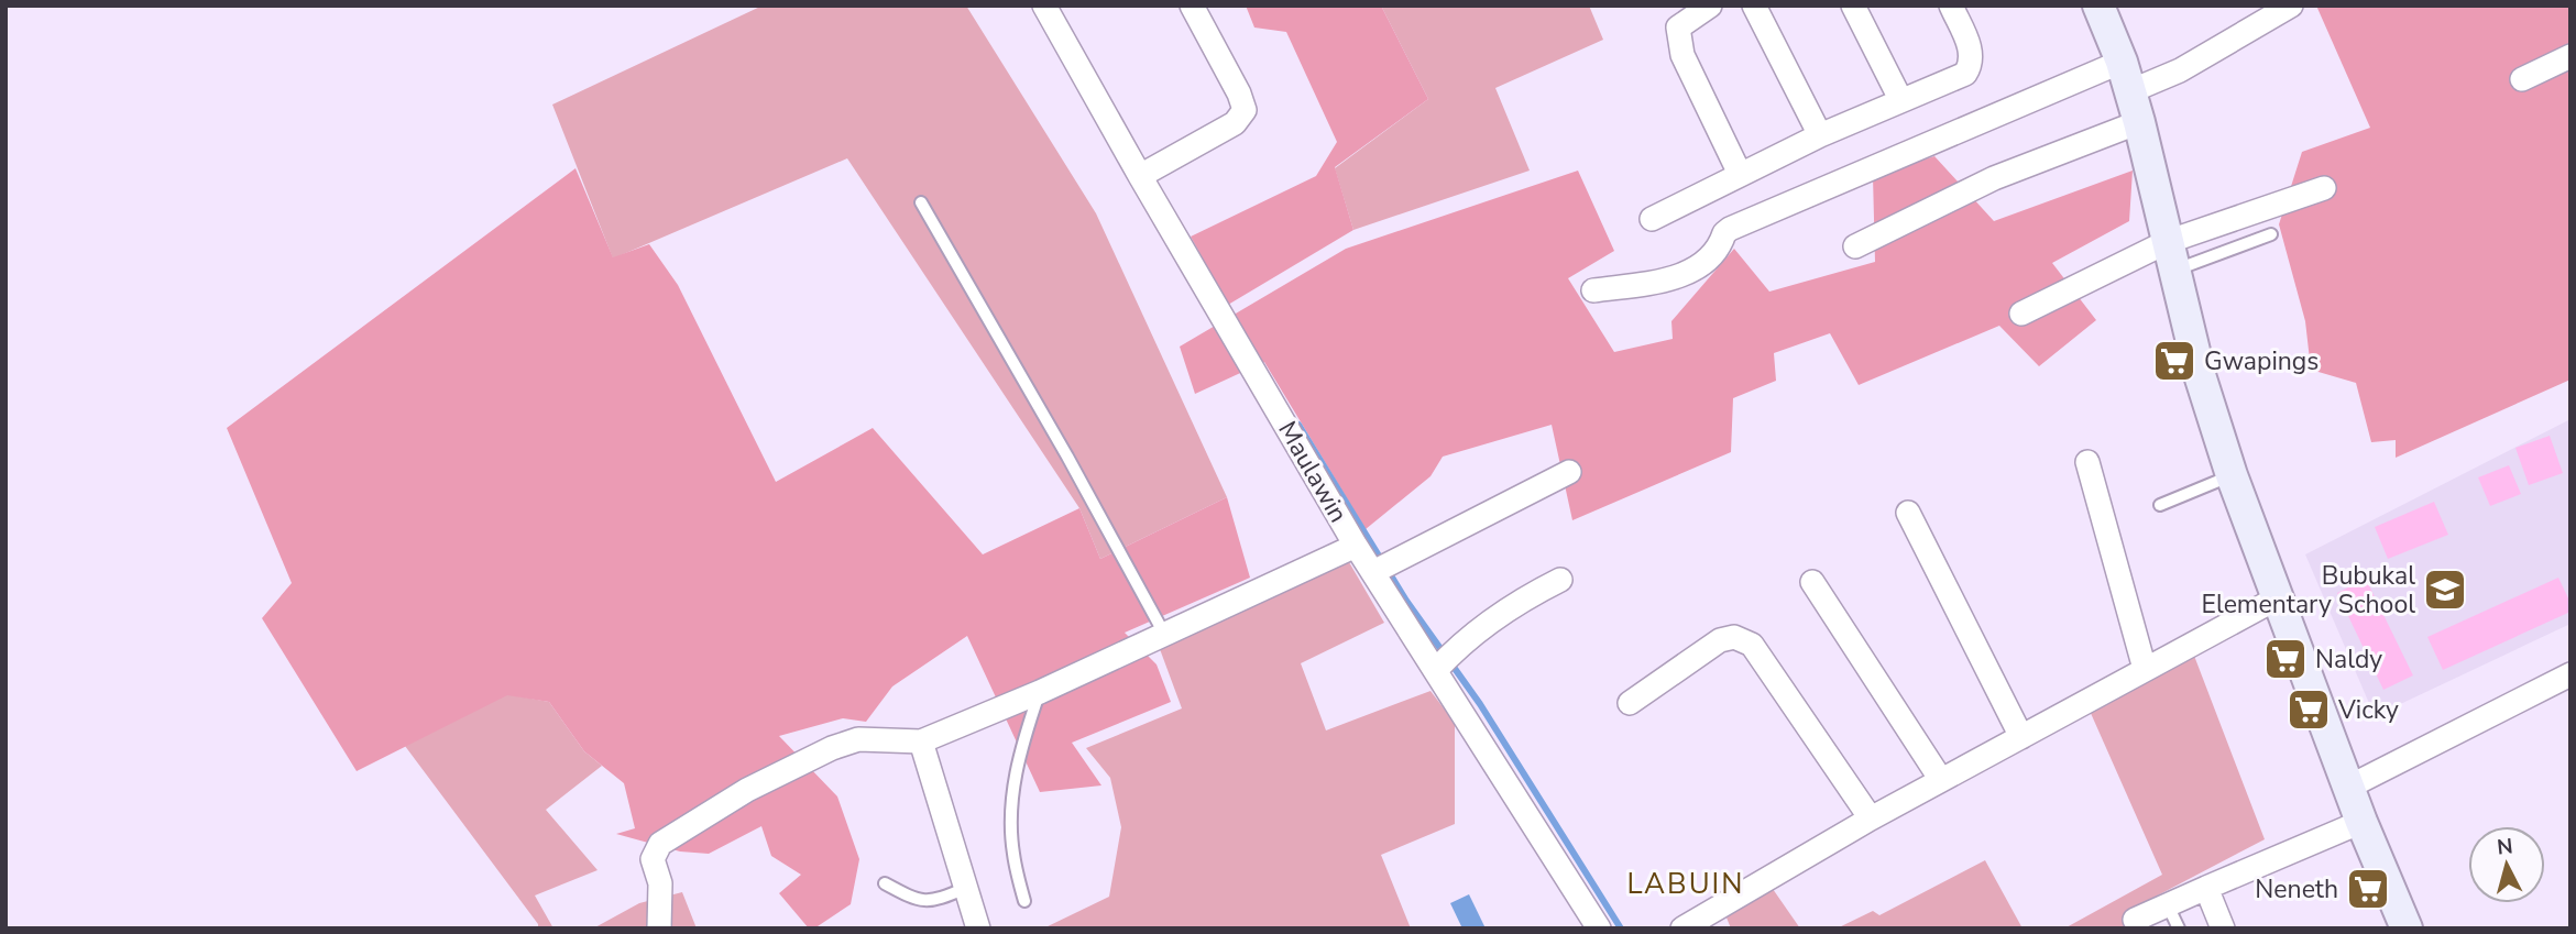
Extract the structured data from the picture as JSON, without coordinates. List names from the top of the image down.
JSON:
{
  "streets": {
    "street": ["Maulawin"]
  },
  "districts": ["LABUIN"],
  "places": {
    "supermarket": [
      "Gwapings",
      "Naldy",
      "Vicky",
      "Neneth"
    ],
    "school or university": ["Bubukal Elementary School"]
  },
  "north": "top"
}
